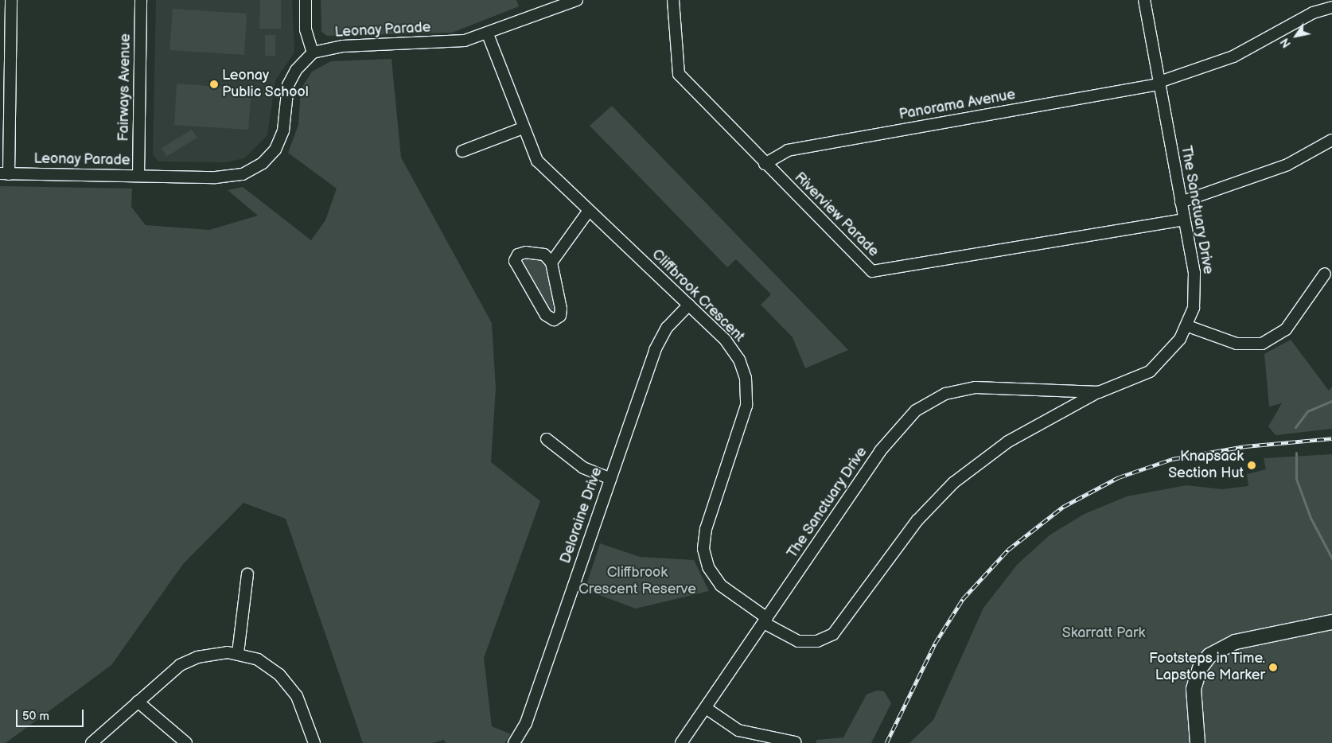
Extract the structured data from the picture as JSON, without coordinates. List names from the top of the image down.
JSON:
{
  "streets": {
    "street": [
      "Leonay Parade",
      "Fairways Avenue",
      "Panorama Avenue",
      "The Sanctuary Drive",
      "Riverview Parade",
      "Cliffbrook Crescent",
      "Deloraine Drive"
    ]
  },
  "crossings": [
    ["Leonay Parade", "Fairways Avenue"],
    ["Leonay Parade", "Cliffbrook Crescent"],
    ["Panorama Avenue", "The Sanctuary Drive"],
    ["Panorama Avenue", "Riverview Parade"],
    ["The Sanctuary Drive", "Riverview Parade"],
    ["The Sanctuary Drive", "Cliffbrook Crescent"],
    ["Cliffbrook Crescent", "Deloraine Drive"]
  ],
  "parks": ["Cliffbrook Crescent Reserve", "Skarratt Park"],
  "places": ["Leonay Public School", "Knapsack Section Hut", "Footsteps in Time. Lapstone Marker"],
  "scale_bar": "50 m",
  "north": "bottom left"
}
